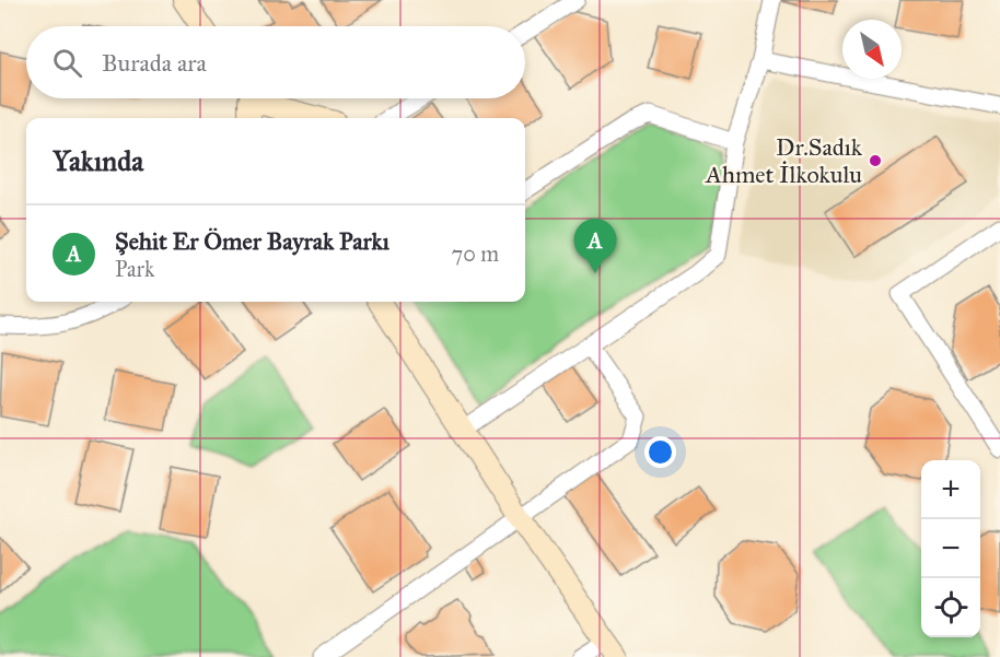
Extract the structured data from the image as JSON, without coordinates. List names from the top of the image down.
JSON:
{
  "places": ["Dr.Sadık Ahmet İlkokulu"],
  "north": "bottom right",
  "page": {
    "search": "Burada ara",
    "heading": "Yakında",
    "list": [
      {
        "mark": "A",
        "name": "Şehit Er Ömer Bayrak Parkı",
        "note": "Park",
        "value": "70 m"
      }
    ],
    "pins": "A",
    "map_buttons": ["+", "−"]
  }
}
